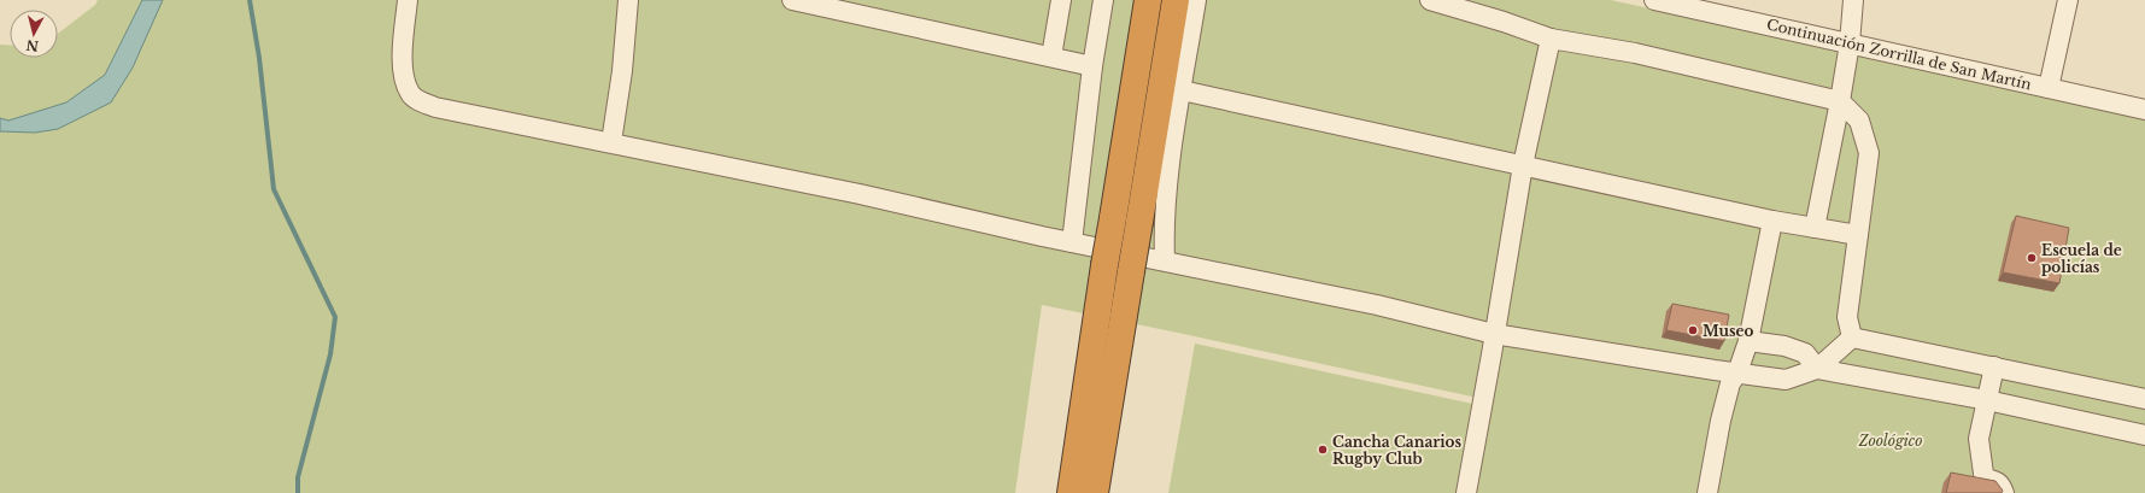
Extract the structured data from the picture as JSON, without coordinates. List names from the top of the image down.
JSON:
{
  "streets": {
    "street": ["Continuación Zorrilla de San Martín"]
  },
  "parks": ["Zoológico"],
  "places": ["Escuela de policías", "Museo", "Cancha Canarios Rugby Club"],
  "north": "bottom"
}
